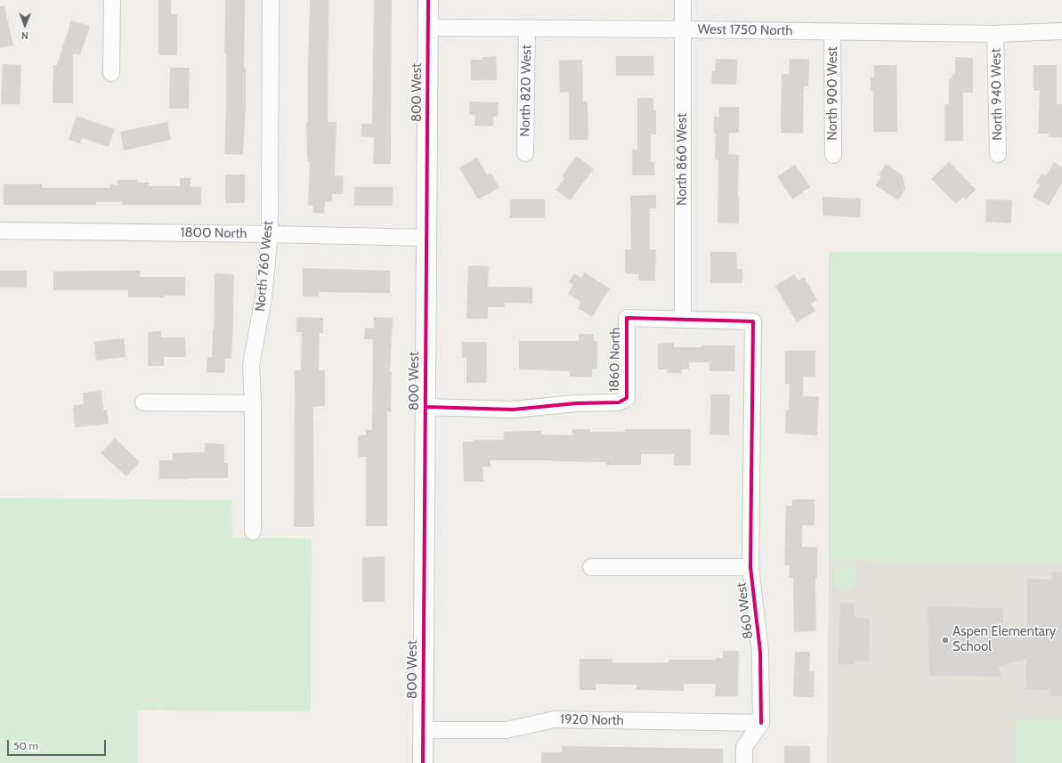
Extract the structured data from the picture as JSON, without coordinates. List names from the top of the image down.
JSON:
{
  "streets": {
    "street": [
      "West 1750 North",
      "North 820 West",
      "800 West",
      "North 900 West",
      "North 940 West",
      "North 860 West",
      "1800 North",
      "North 760 West",
      "1860 North",
      "860 West",
      "1920 North"
    ]
  },
  "crossings": [
    ["West 1750 North", "North 820 West"],
    ["West 1750 North", "800 West"],
    ["West 1750 North", "North 900 West"],
    ["West 1750 North", "North 940 West"],
    ["West 1750 North", "North 860 West"],
    ["800 West", "1800 North"],
    ["800 West", "1860 North"],
    ["800 West", "1920 North"],
    ["North 860 West", "1860 North"],
    ["1800 North", "North 760 West"],
    ["1860 North", "860 West"],
    ["860 West", "1920 North"]
  ],
  "places": ["Aspen Elementary School"],
  "scale_bar": "50 m",
  "north": "bottom"
}
